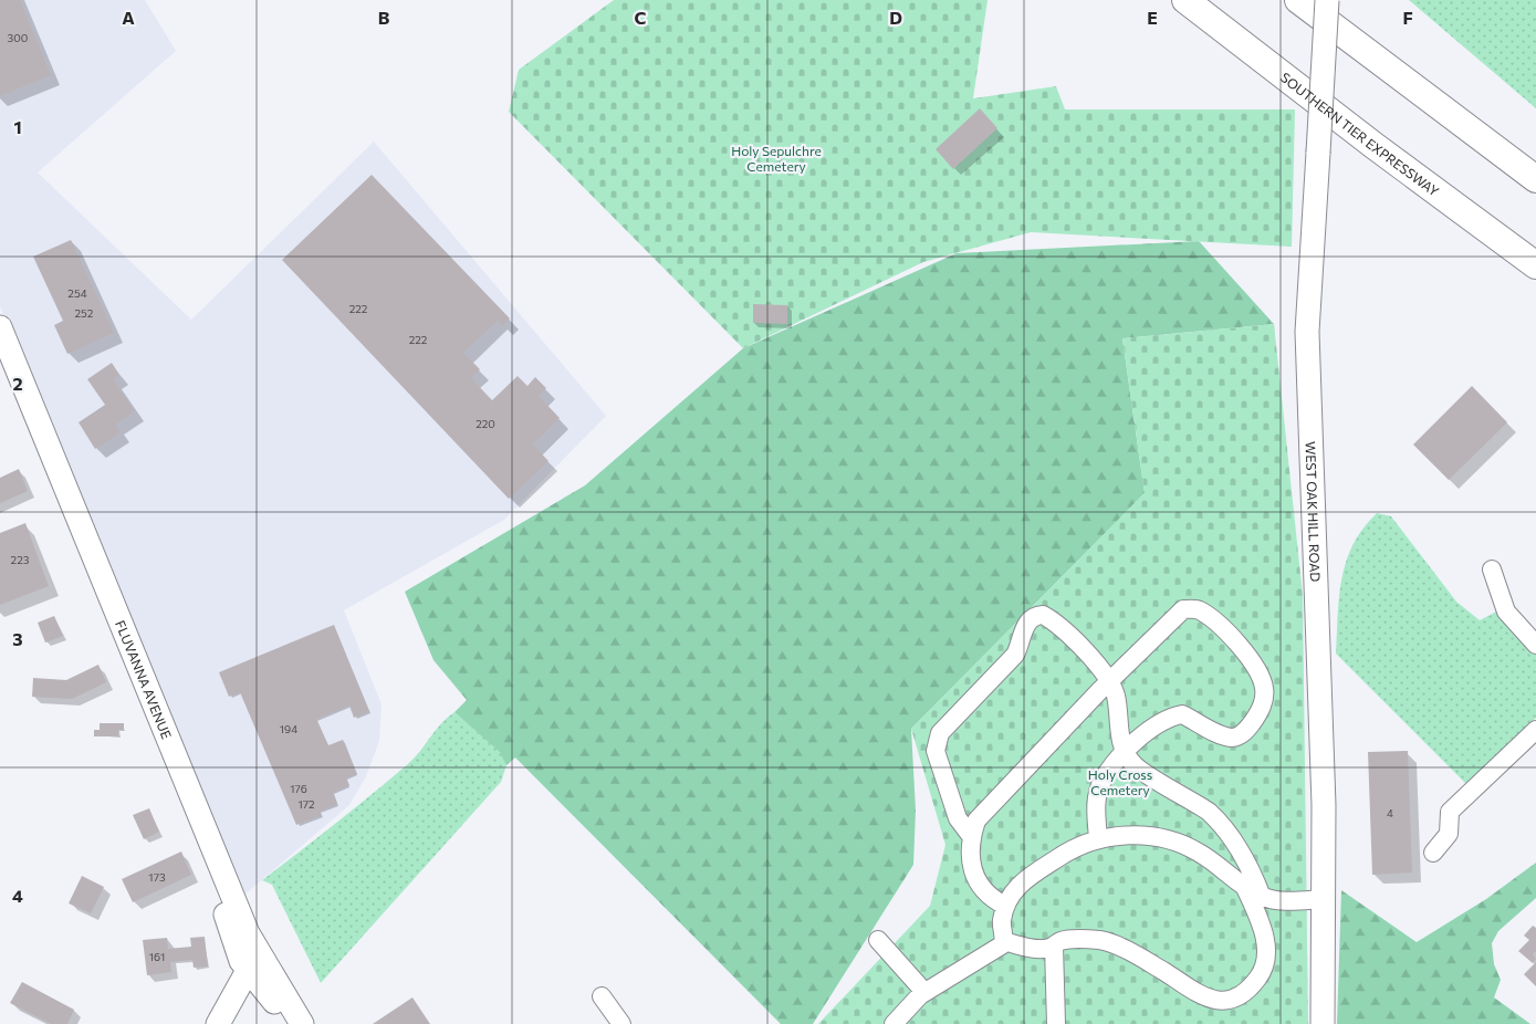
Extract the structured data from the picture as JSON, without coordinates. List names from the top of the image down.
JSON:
{
  "streets": {
    "highway": ["SOUTHERN TIER EXPRESSWAY"],
    "main road": ["WEST OAK HILL ROAD", "FLUVANNA AVENUE"]
  },
  "parks": ["Holy Sepulchre Cemetery", "Holy Cross Cemetery"],
  "house_numbers": [
    "300",
    "254",
    "222",
    "252",
    "222",
    "220",
    "223",
    "194",
    "176",
    "172",
    "4",
    "173",
    "161"
  ],
  "grid": {
    "columns": [
      "A",
      "B",
      "C",
      "D",
      "E",
      "F"
    ],
    "rows": [
      "1",
      "2",
      "3",
      "4"
    ]
  }
}
